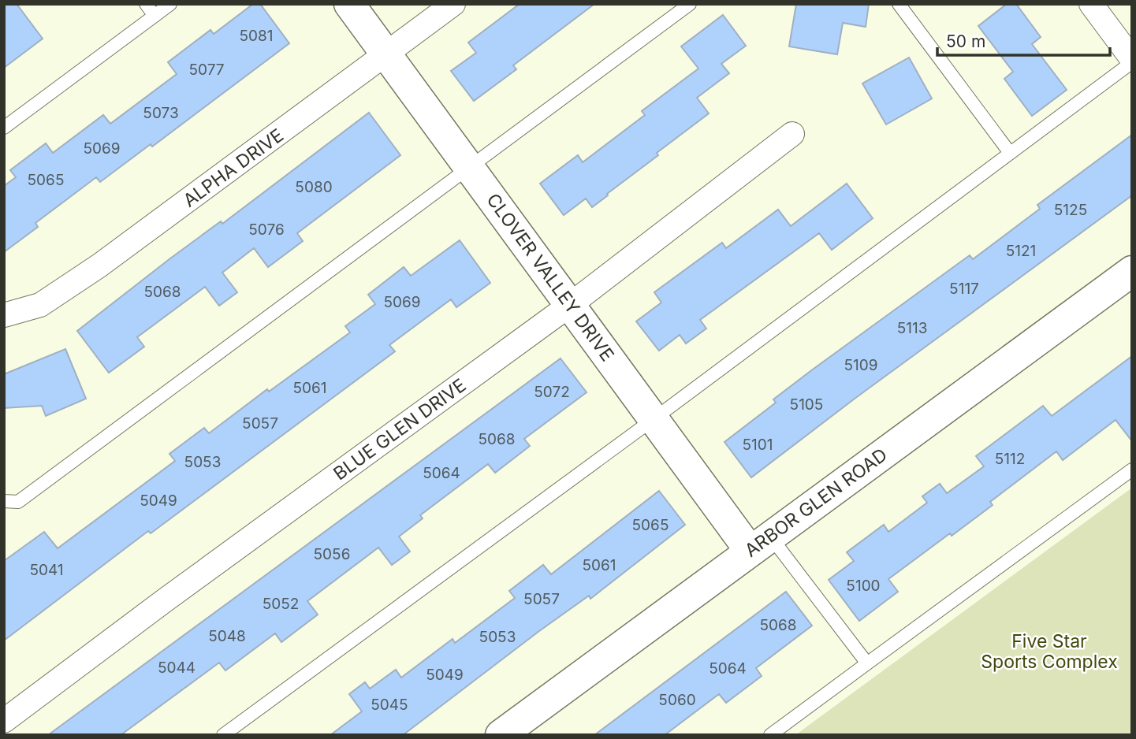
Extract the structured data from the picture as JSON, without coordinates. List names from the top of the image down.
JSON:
{
  "streets": {
    "street": [
      "ALPHA DRIVE",
      "CLOVER VALLEY DRIVE",
      "BLUE GLEN DRIVE",
      "ARBOR GLEN ROAD"
    ]
  },
  "crossings": [
    ["ALPHA DRIVE", "CLOVER VALLEY DRIVE"],
    ["CLOVER VALLEY DRIVE", "BLUE GLEN DRIVE"],
    ["CLOVER VALLEY DRIVE", "ARBOR GLEN ROAD"]
  ],
  "parks": ["Five Star Sports Complex"],
  "house_numbers": [
    "5081",
    "5077",
    "5073",
    "5069",
    "5065",
    "5080",
    "5125",
    "5076",
    "5121",
    "5117",
    "5068",
    "5069",
    "5113",
    "5109",
    "5061",
    "5072",
    "5105",
    "5057",
    "5068",
    "5101",
    "5112",
    "5053",
    "5064",
    "5049",
    "5065",
    "5056",
    "5061",
    "5041",
    "5100",
    "5057",
    "5052",
    "5068",
    "5048",
    "5053",
    "5044",
    "5064",
    "5049",
    "5060",
    "5045"
  ],
  "scale_bar": "50 m"
}
